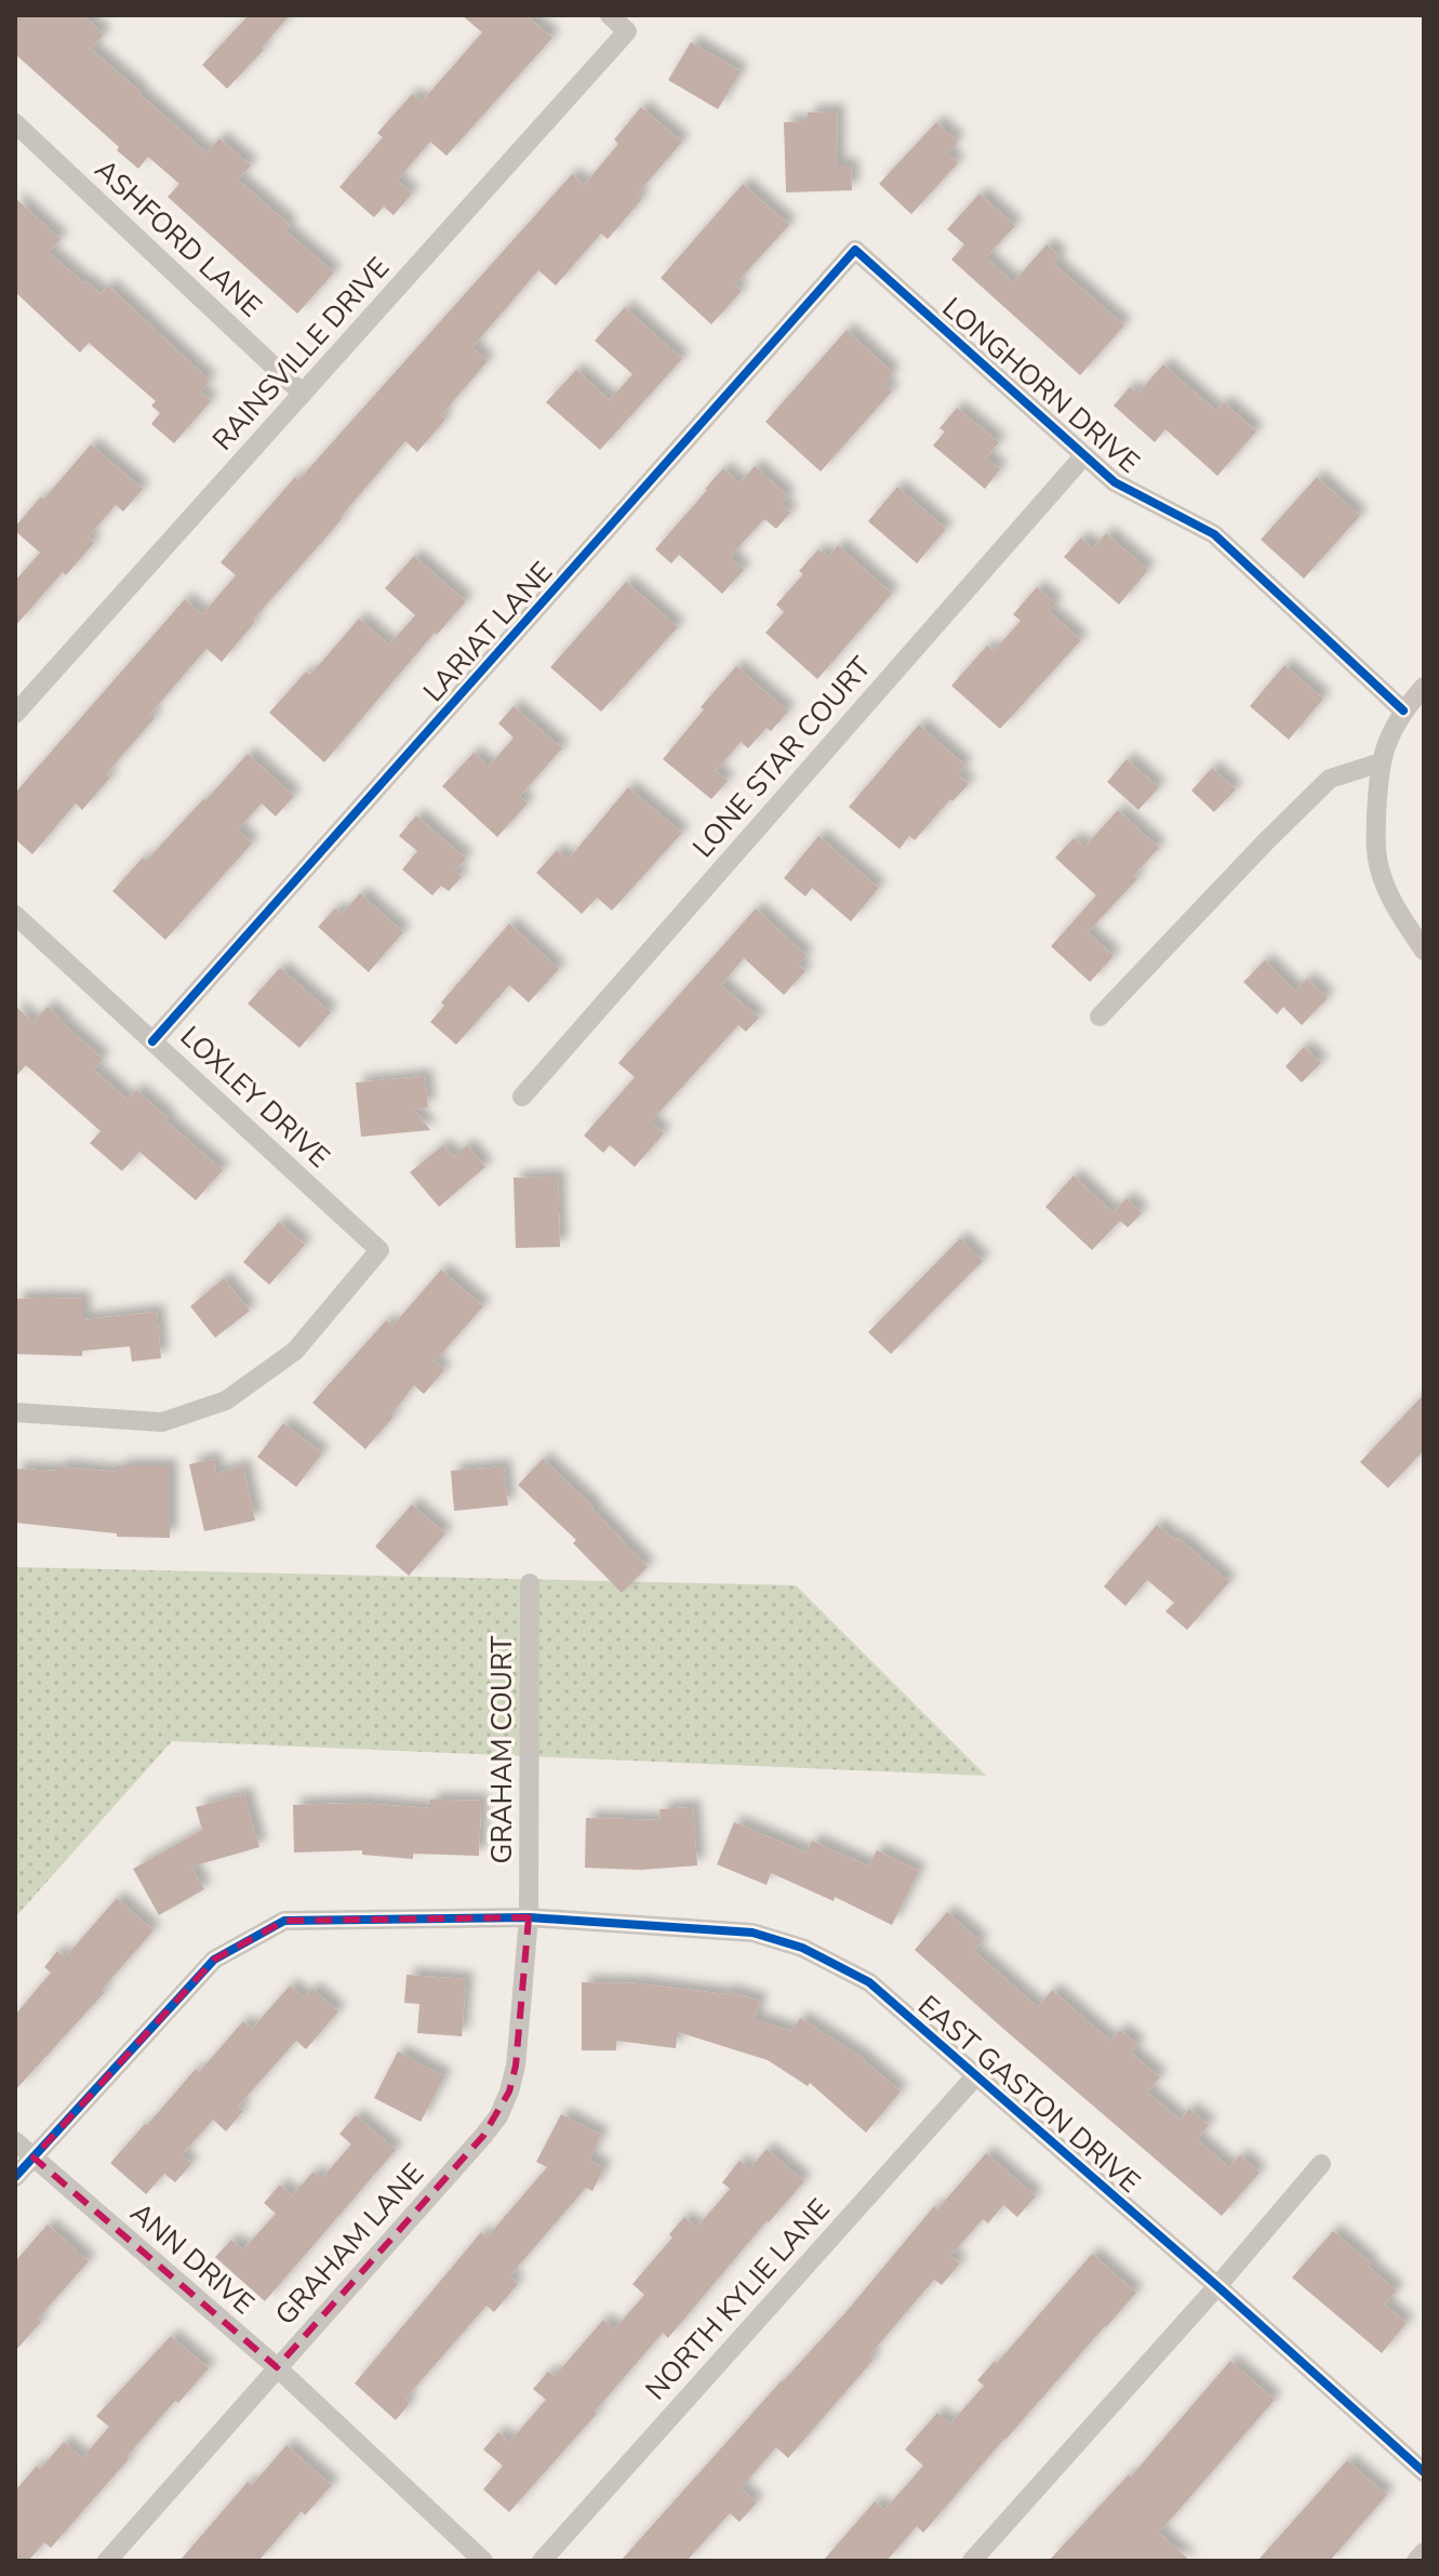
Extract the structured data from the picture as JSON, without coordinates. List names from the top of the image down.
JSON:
{
  "streets": {
    "street": [
      "ASHFORD LANE",
      "RAINSVILLE DRIVE",
      "LONGHORN DRIVE",
      "LARIAT LANE",
      "LONE STAR COURT",
      "LOXLEY DRIVE",
      "GRAHAM COURT",
      "EAST GASTON DRIVE",
      "GRAHAM LANE",
      "ANN DRIVE",
      "NORTH KYLIE LANE"
    ]
  },
  "crossings": [
    ["ASHFORD LANE", "RAINSVILLE DRIVE"],
    ["LONGHORN DRIVE", "LARIAT LANE"],
    ["LONGHORN DRIVE", "LONE STAR COURT"],
    ["LARIAT LANE", "LOXLEY DRIVE"],
    ["GRAHAM COURT", "EAST GASTON DRIVE"],
    ["GRAHAM COURT", "GRAHAM LANE"],
    ["EAST GASTON DRIVE", "GRAHAM LANE"],
    ["EAST GASTON DRIVE", "ANN DRIVE"],
    ["EAST GASTON DRIVE", "NORTH KYLIE LANE"],
    ["GRAHAM LANE", "ANN DRIVE"]
  ]
}
